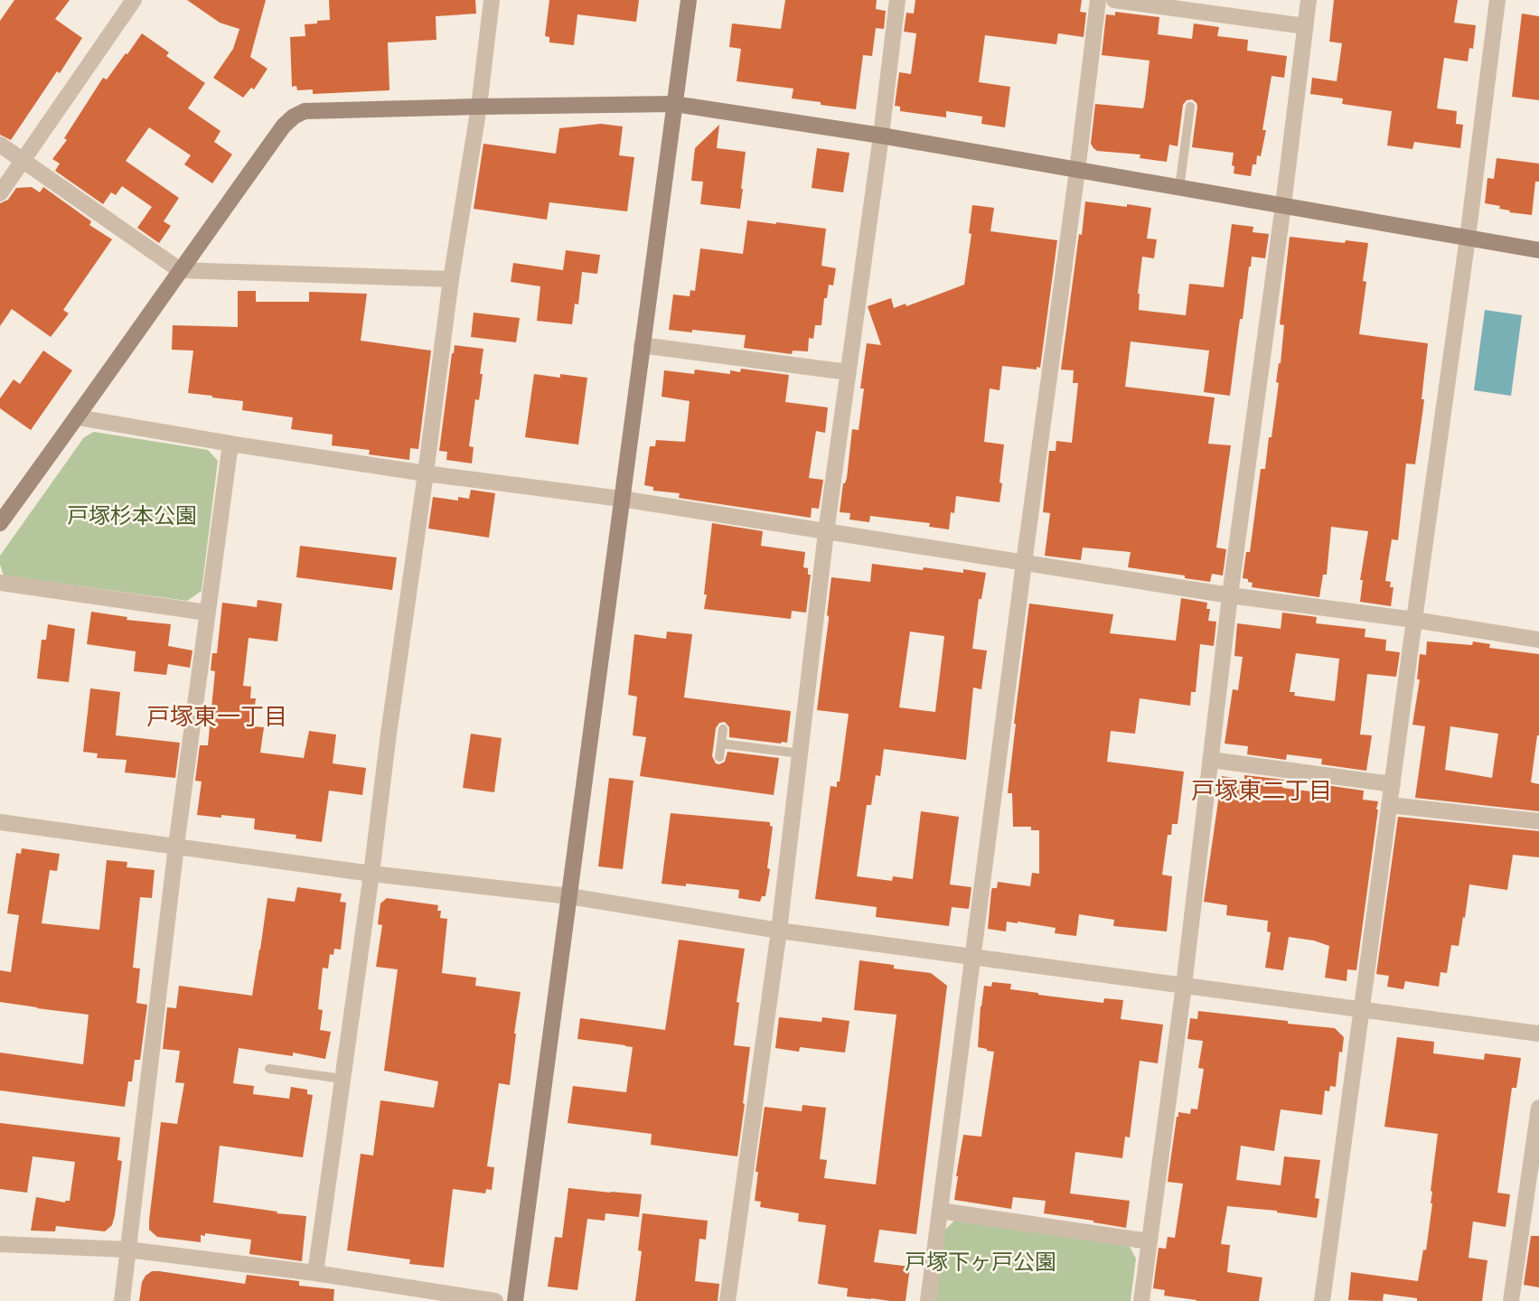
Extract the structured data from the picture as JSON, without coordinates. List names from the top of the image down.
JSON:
{
  "districts": ["戸塚東一丁目", "戸塚東二丁目"],
  "parks": ["戸塚杉本公園", "戸塚下ヶ戸公園"]
}
